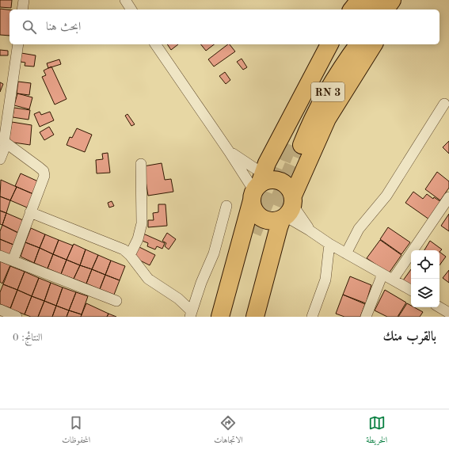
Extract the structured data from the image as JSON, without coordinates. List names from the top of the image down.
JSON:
{
  "streets": {
    "highway": ["RN 3"]
  },
  "page": {
    "search": "ابحث هنا",
    "heading": ["بالقرب منك", "النتائج: 0"],
    "nav": ["الخريطة", "الاتجاهات", "المحفوظات"]
  }
}
